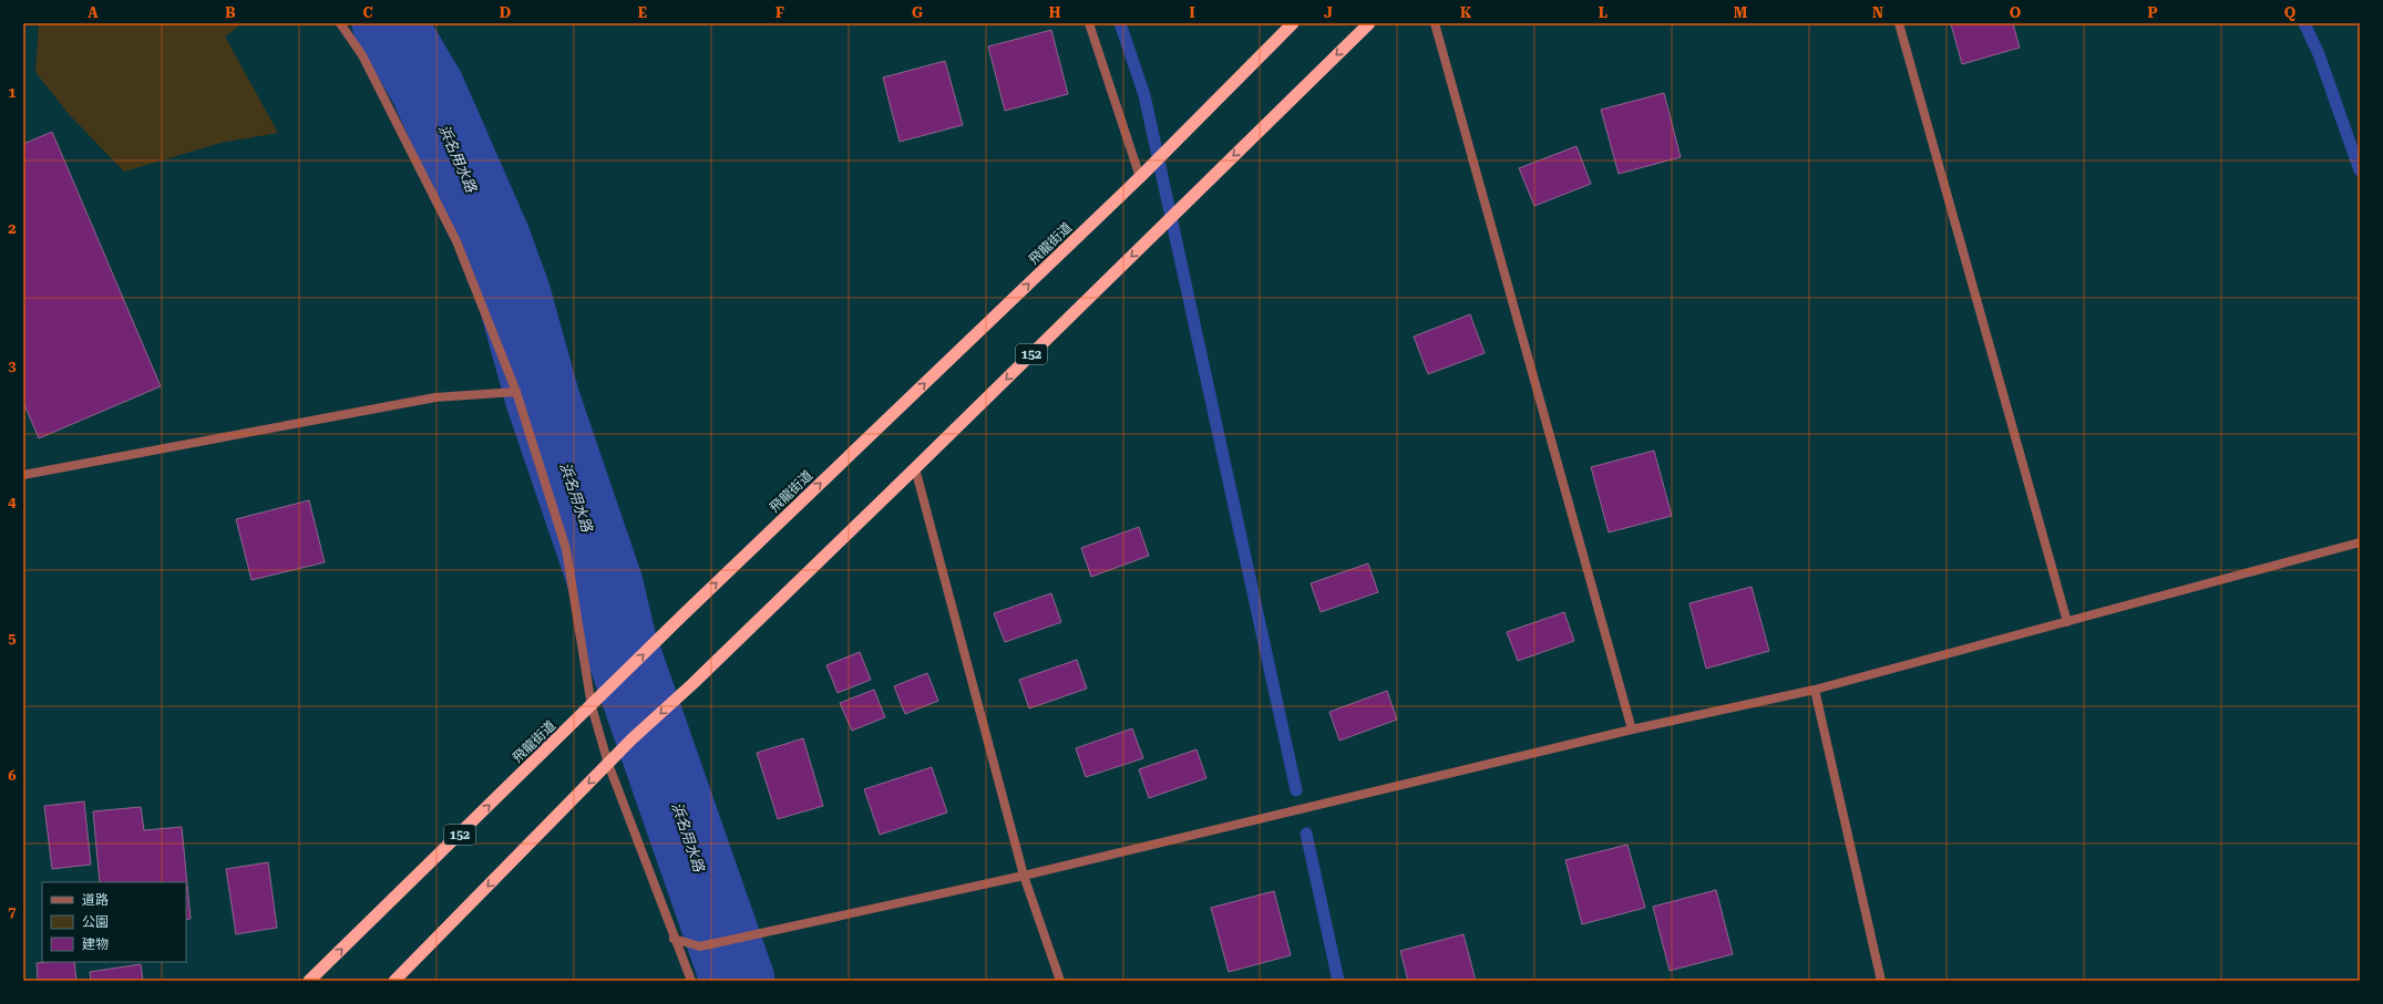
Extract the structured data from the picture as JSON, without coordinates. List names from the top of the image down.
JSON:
{
  "streets": {
    "highway": ["飛龍街道", "152"]
  },
  "water": ["浜名用水路"],
  "legend": ["道路", "公園", "建物"],
  "grid": {
    "columns": [
      "A",
      "B",
      "C",
      "D",
      "E",
      "F",
      "G",
      "H",
      "I",
      "J",
      "K",
      "L",
      "M",
      "N",
      "O",
      "P",
      "Q"
    ],
    "rows": [
      "1",
      "2",
      "3",
      "4",
      "5",
      "6",
      "7"
    ]
  }
}
